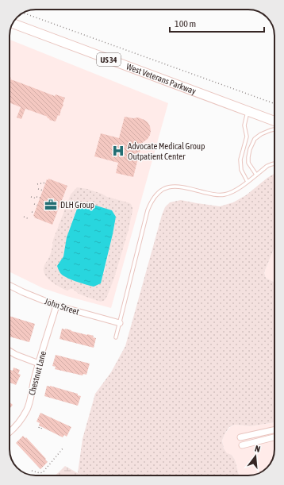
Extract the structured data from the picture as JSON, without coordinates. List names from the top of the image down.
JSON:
{
  "streets": {
    "main road": ["US 34", "West Veterans Parkway"],
    "street": ["John Street", "Chestnut Lane"]
  },
  "crossings": [
    ["John Street", "Chestnut Lane"]
  ],
  "places": {
    "hospital": ["Advocate Medical Group Outpatient Center"],
    "office": ["DLH Group"]
  },
  "scale_bar": "100 m",
  "north": "top"
}
